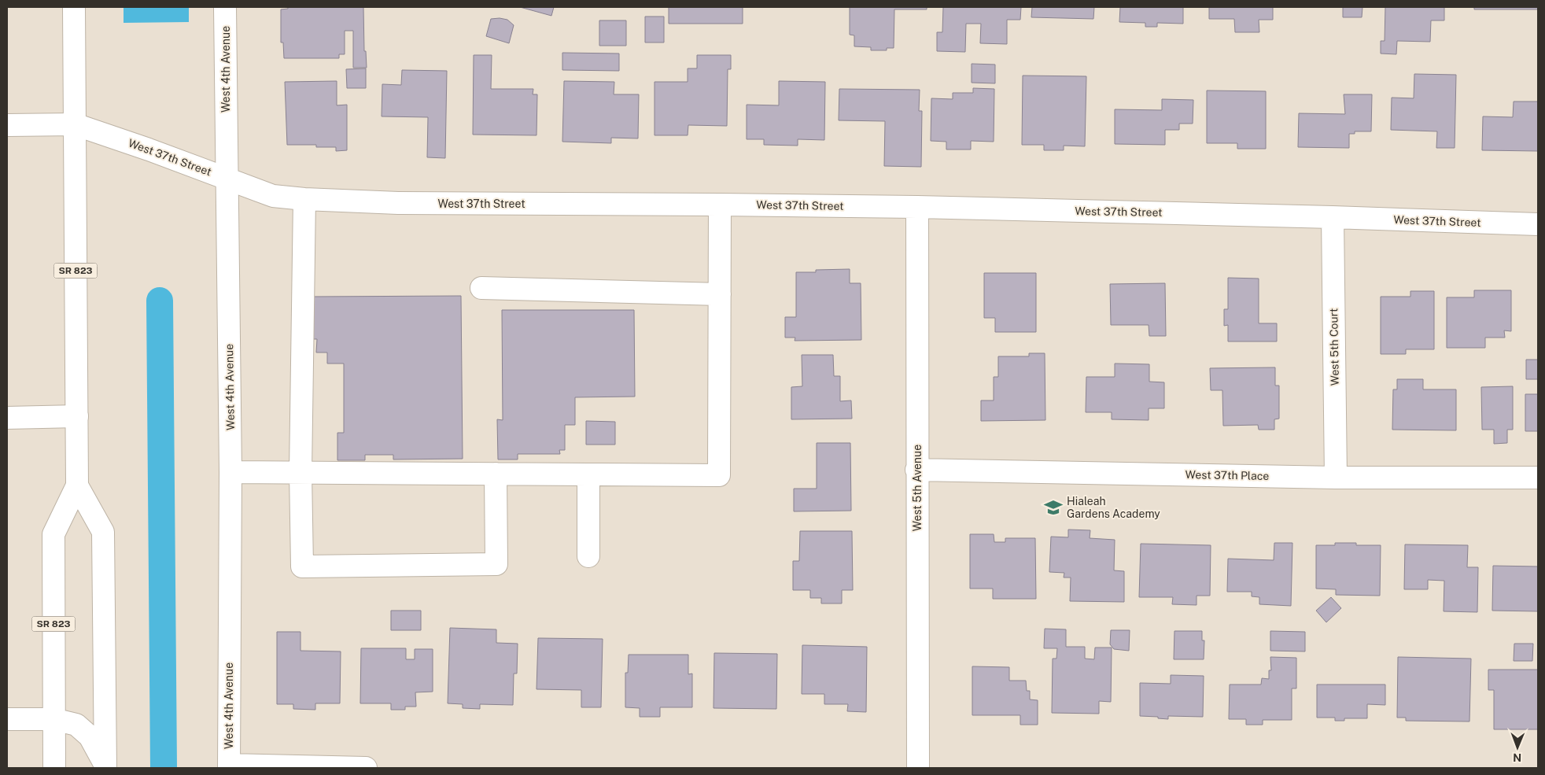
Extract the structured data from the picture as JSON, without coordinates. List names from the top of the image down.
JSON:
{
  "streets": {
    "street": [
      "West 4th Avenue",
      "West 37th Street",
      "SR 823",
      "West 5th Court",
      "West 37th Place",
      "West 5th Avenue"
    ]
  },
  "crossings": [
    ["West 4th Avenue", "West 37th Street"],
    ["West 37th Street", "SR 823"],
    ["West 37th Street", "West 5th Court"],
    ["West 37th Street", "West 5th Avenue"],
    ["West 5th Court", "West 37th Place"],
    ["West 37th Place", "West 5th Avenue"]
  ],
  "places": {
    "school or university": ["Hialeah Gardens Academy"]
  },
  "north": "bottom"
}
